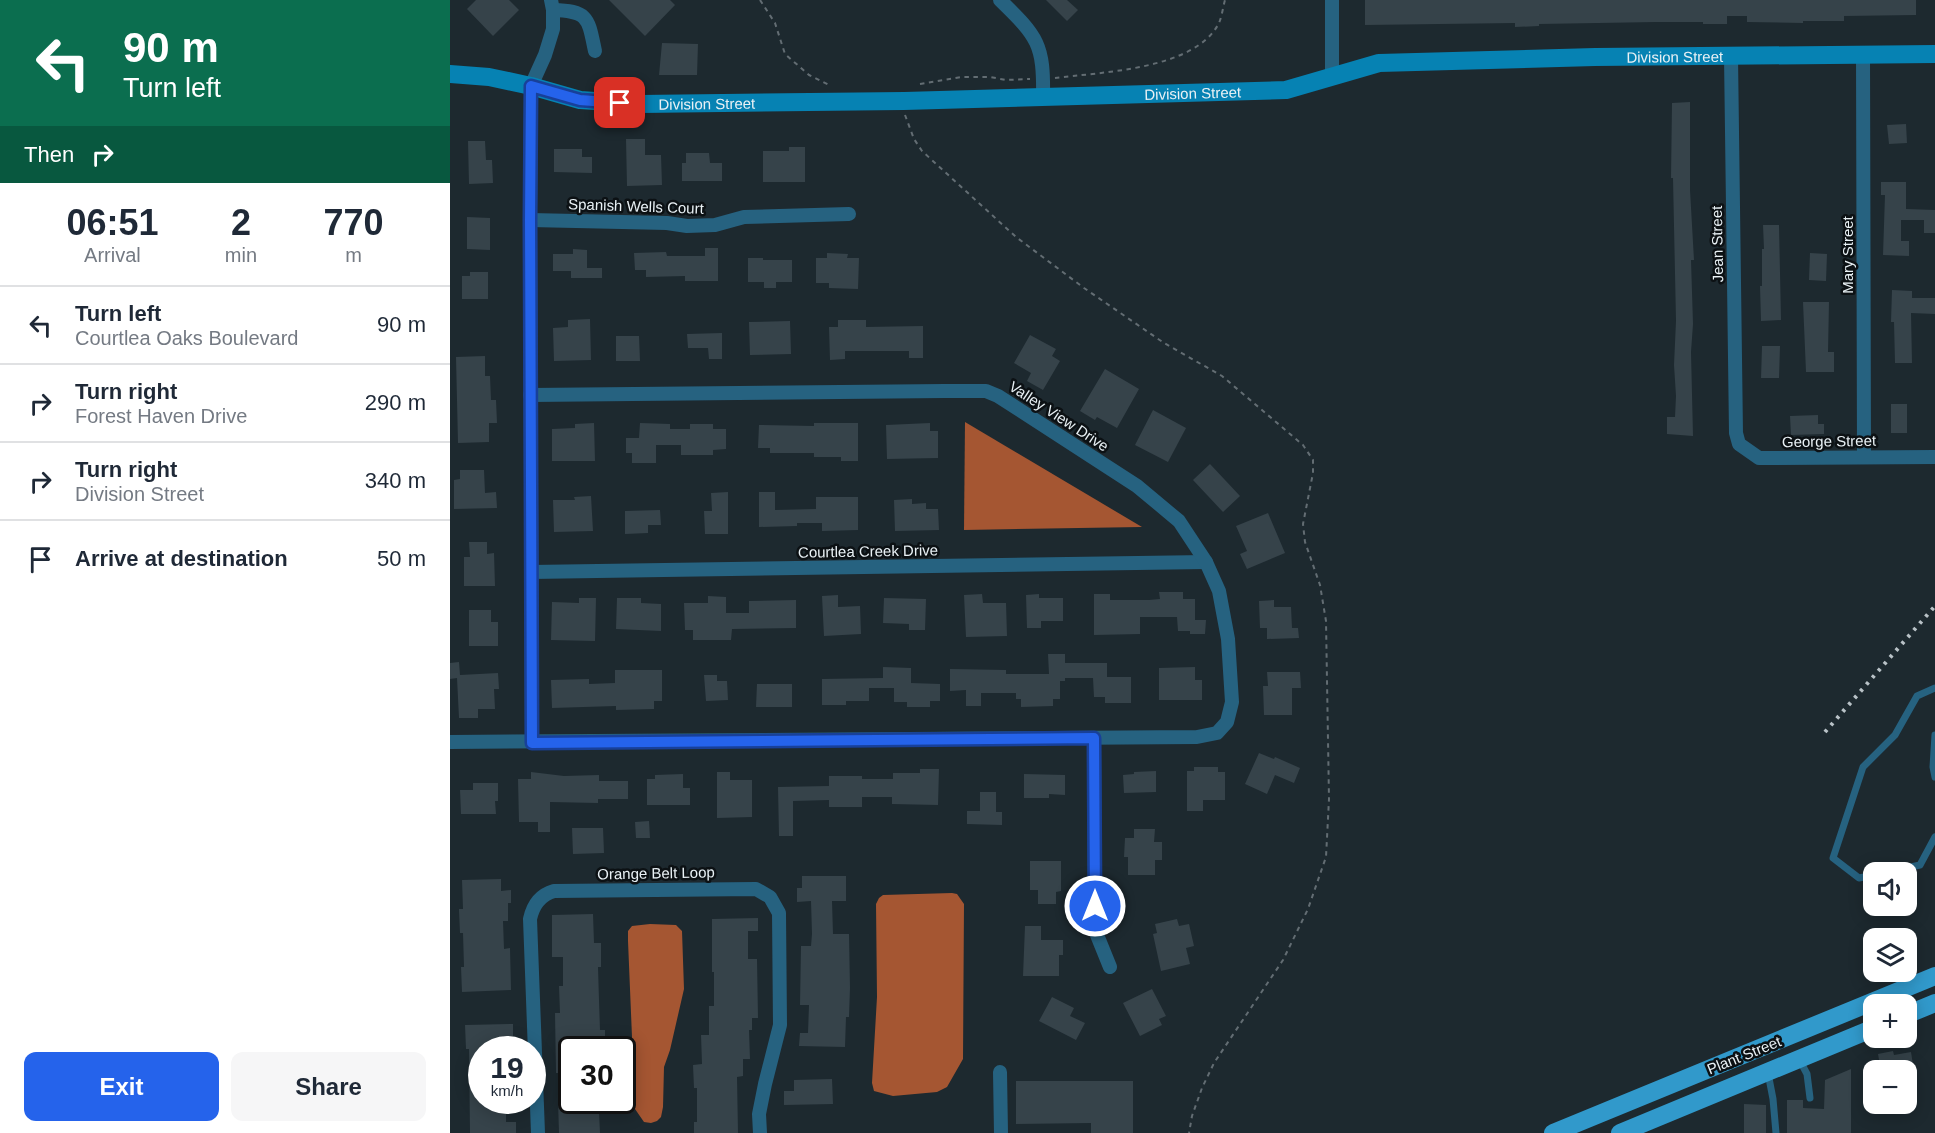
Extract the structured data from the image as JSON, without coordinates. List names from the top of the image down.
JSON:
{
  "streets": {
    "main road": ["Plant Street"],
    "street": [
      "Division Street",
      "Spanish Wells Court",
      "Jean Street",
      "Mary Street",
      "Valley View Drive",
      "George Street",
      "Courtlea Creek Drive",
      "Orange Belt Loop"
    ]
  },
  "crossings": [
    ["Division Street", "Jean Street"],
    ["Division Street", "Mary Street"],
    ["Jean Street", "George Street"],
    ["Mary Street", "George Street"],
    ["Valley View Drive", "Courtlea Creek Drive"]
  ],
  "page": {
    "turn": ["90 m", "Turn left"],
    "then": "Then",
    "eta": [
      "06:51",
      "Arrival",
      "2",
      "min",
      "770",
      "m"
    ],
    "list": [
      {
        "name": "Turn left",
        "note": "Courtlea Oaks Boulevard",
        "value": "90 m"
      },
      {
        "name": "Turn right",
        "note": "Forest Haven Drive",
        "value": "290 m"
      },
      {
        "name": "Turn right",
        "note": "Division Street",
        "value": "340 m"
      },
      {
        "name": "Arrive at destination",
        "value": "50 m"
      }
    ],
    "map_buttons": ["+", "−"],
    "speed": "19 km/h",
    "limit": "30",
    "buttons": ["Exit", "Share"]
  }
}
